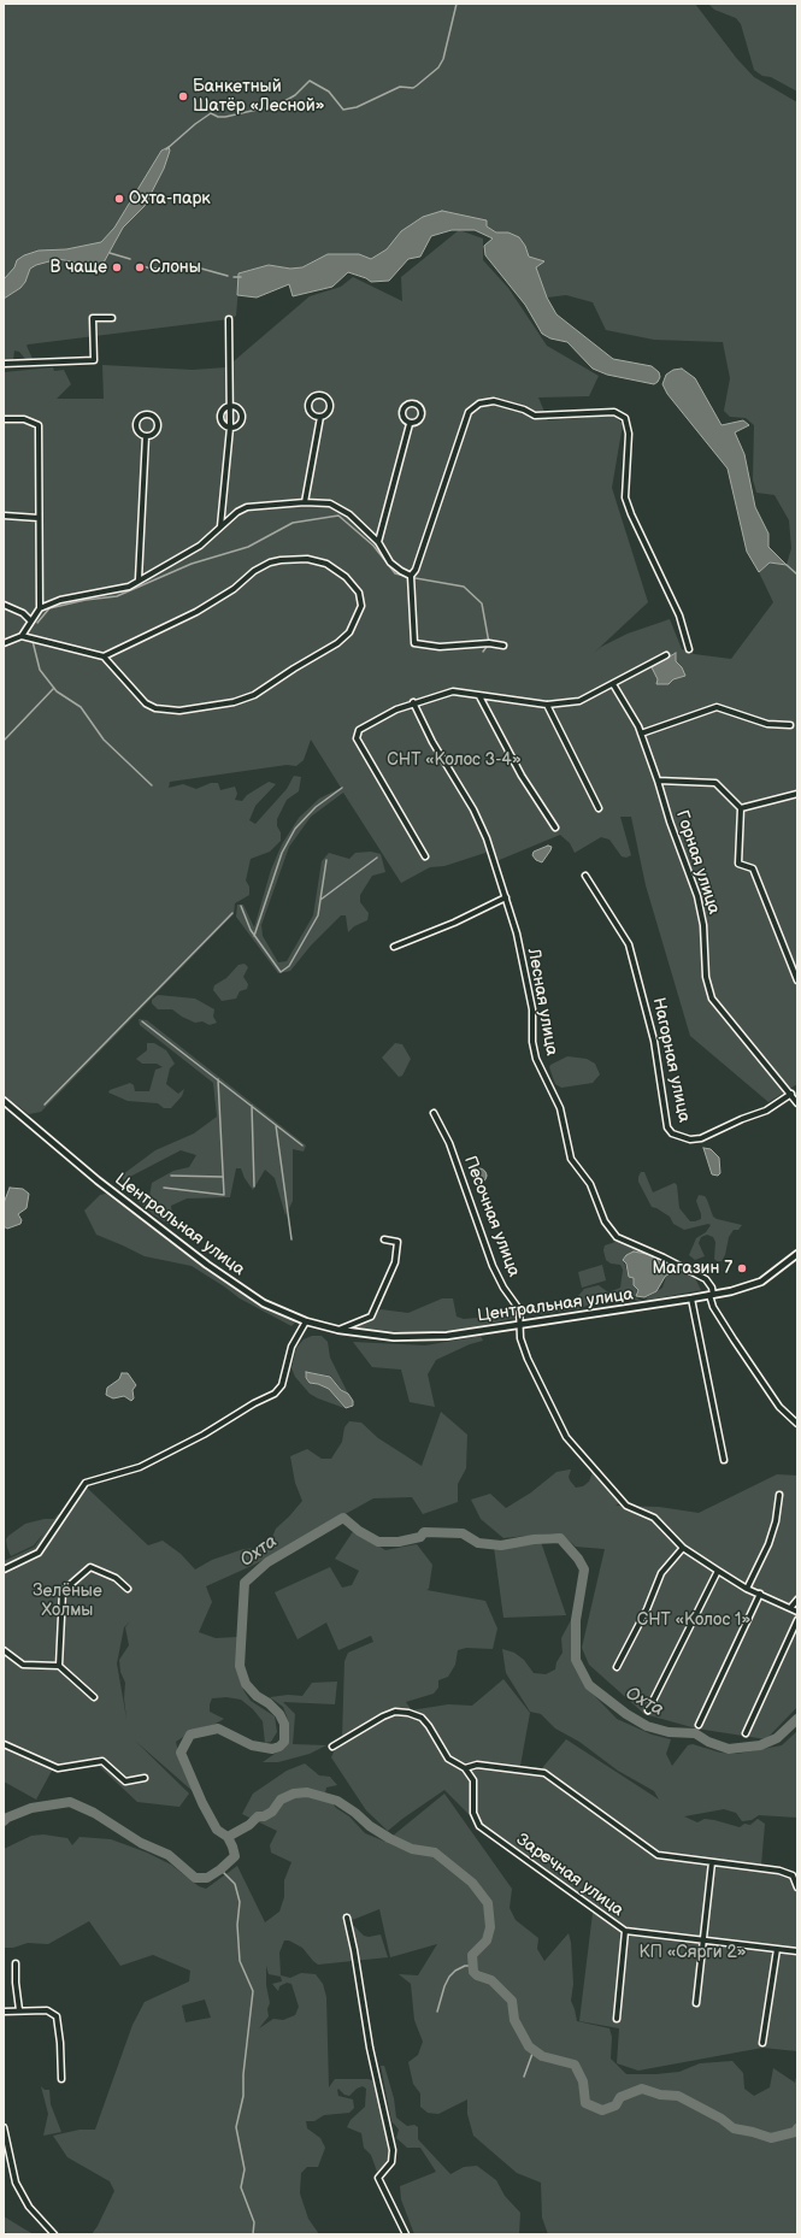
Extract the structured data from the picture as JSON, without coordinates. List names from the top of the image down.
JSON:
{
  "streets": {
    "street": [
      "Горная улица",
      "Лесная улица",
      "Нагорная улица",
      "Песочная улица",
      "Центральная улица",
      "Заречная улица"
    ]
  },
  "crossings": [
    ["Горная улица", "Нагорная улица"],
    ["Лесная улица", "Центральная улица"],
    ["Песочная улица", "Центральная улица"]
  ],
  "water": ["Охта"],
  "parks": [
    "СНТ «Колос 3-4»",
    "Зелёные Холмы",
    "СНТ «Колос 1»",
    "КП «Сярги 2»"
  ],
  "places": [
    "Банкетный Шатёр «Лесной»",
    "Охта-парк",
    "В чаще",
    "Слоны",
    "Магазин 7"
  ]
}
